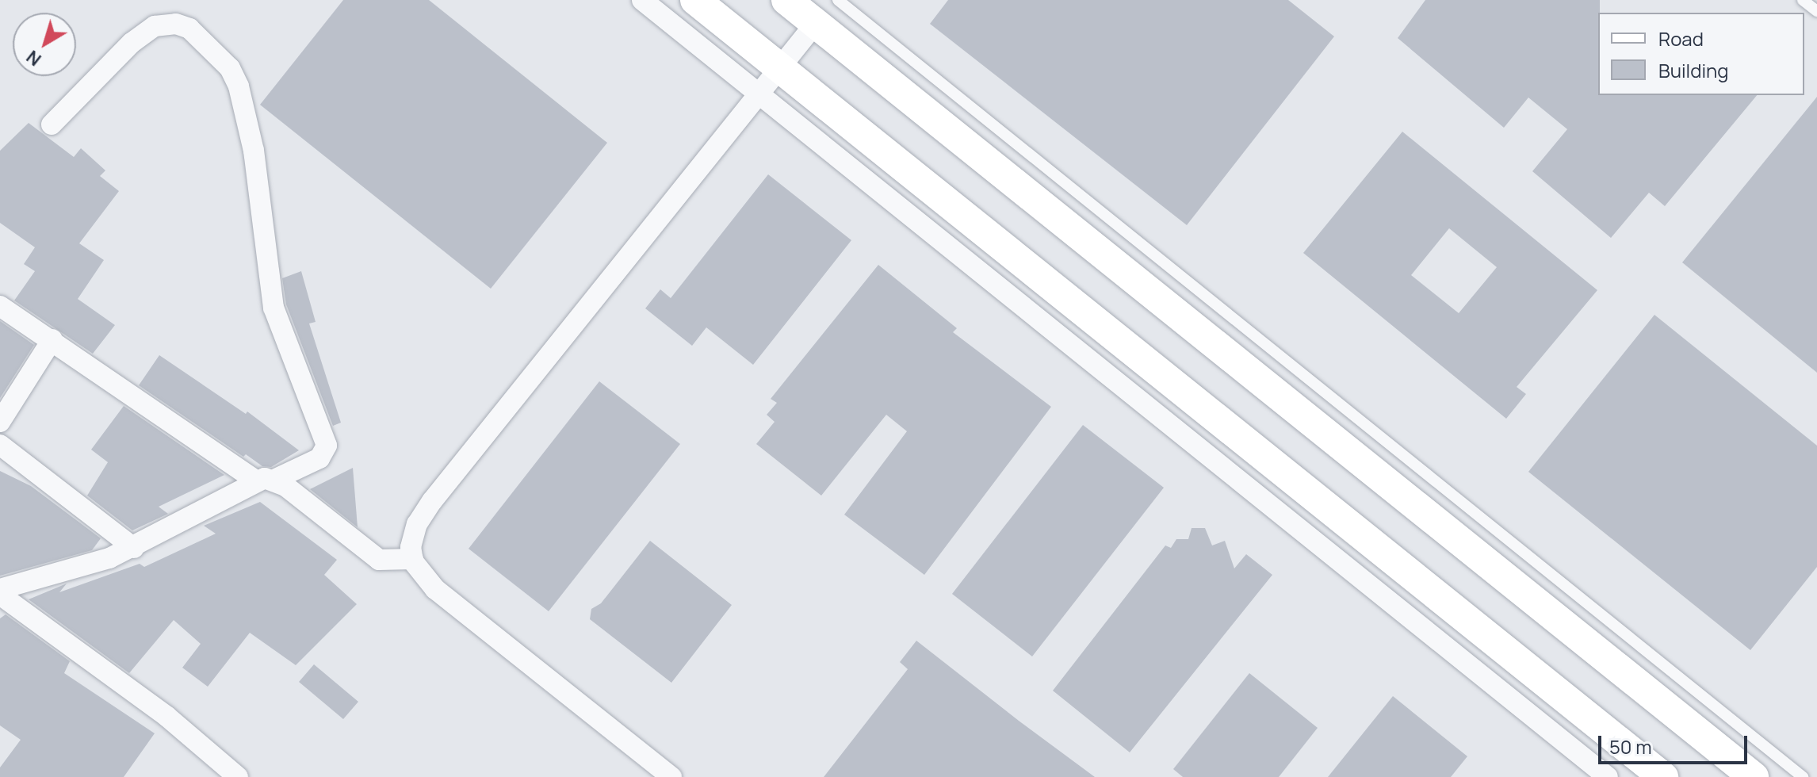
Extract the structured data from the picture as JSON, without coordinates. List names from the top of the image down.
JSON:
{
  "legend": ["Road", "Building"],
  "scale_bar": "50 m",
  "north": "bottom left"
}
